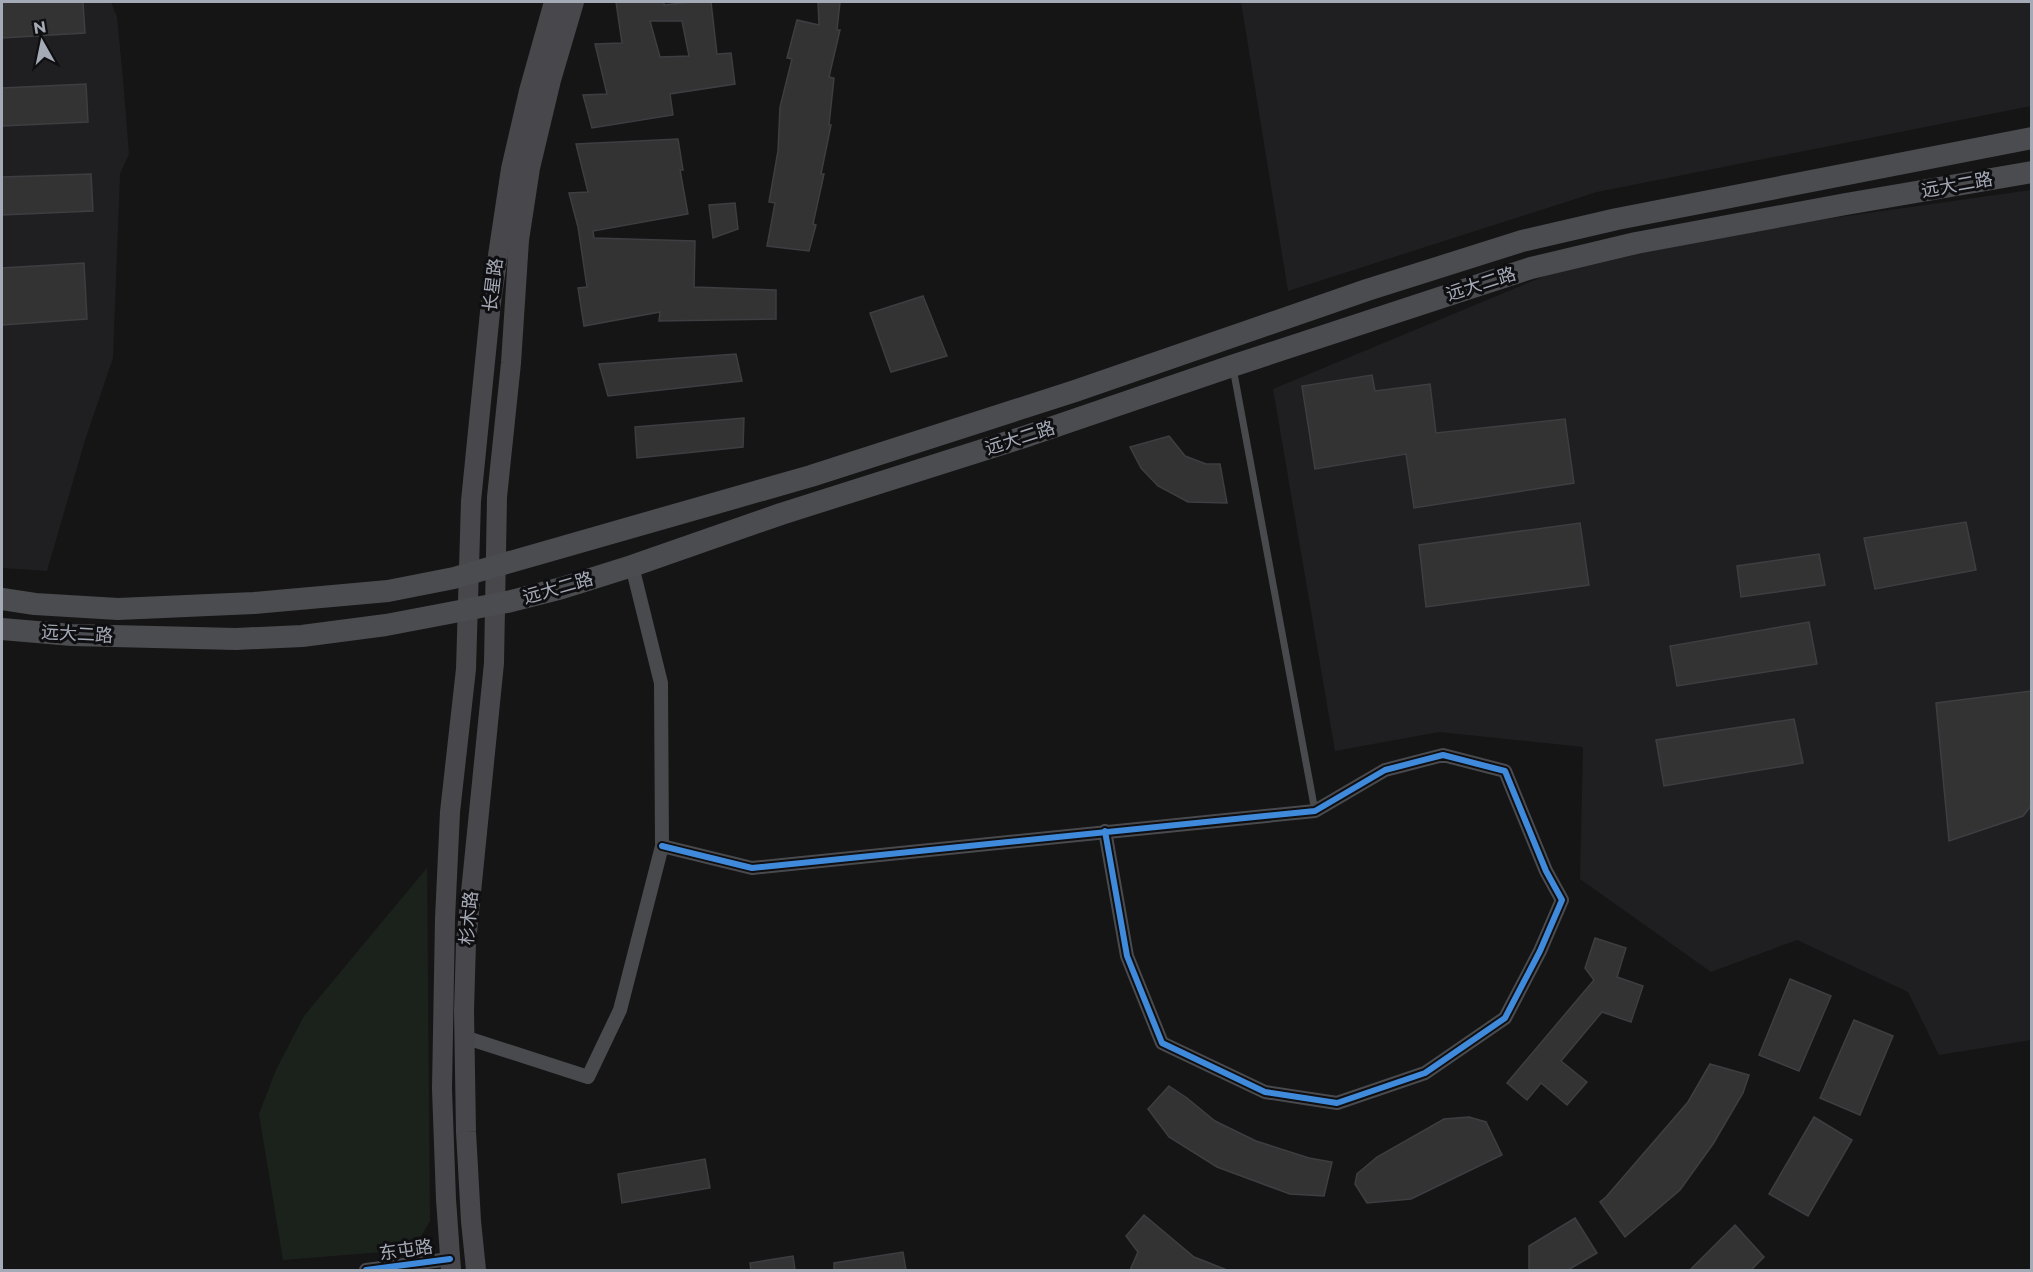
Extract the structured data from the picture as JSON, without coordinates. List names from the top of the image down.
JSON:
{
  "streets": {
    "main road": ["远大二路", "长星路", "杉木路"],
    "street": ["东屯路"]
  },
  "crossings": [
    ["远大二路", "长星路"],
    ["远大二路", "杉木路"],
    ["长星路", "杉木路"],
    ["杉木路", "东屯路"]
  ],
  "north": "top"
}
